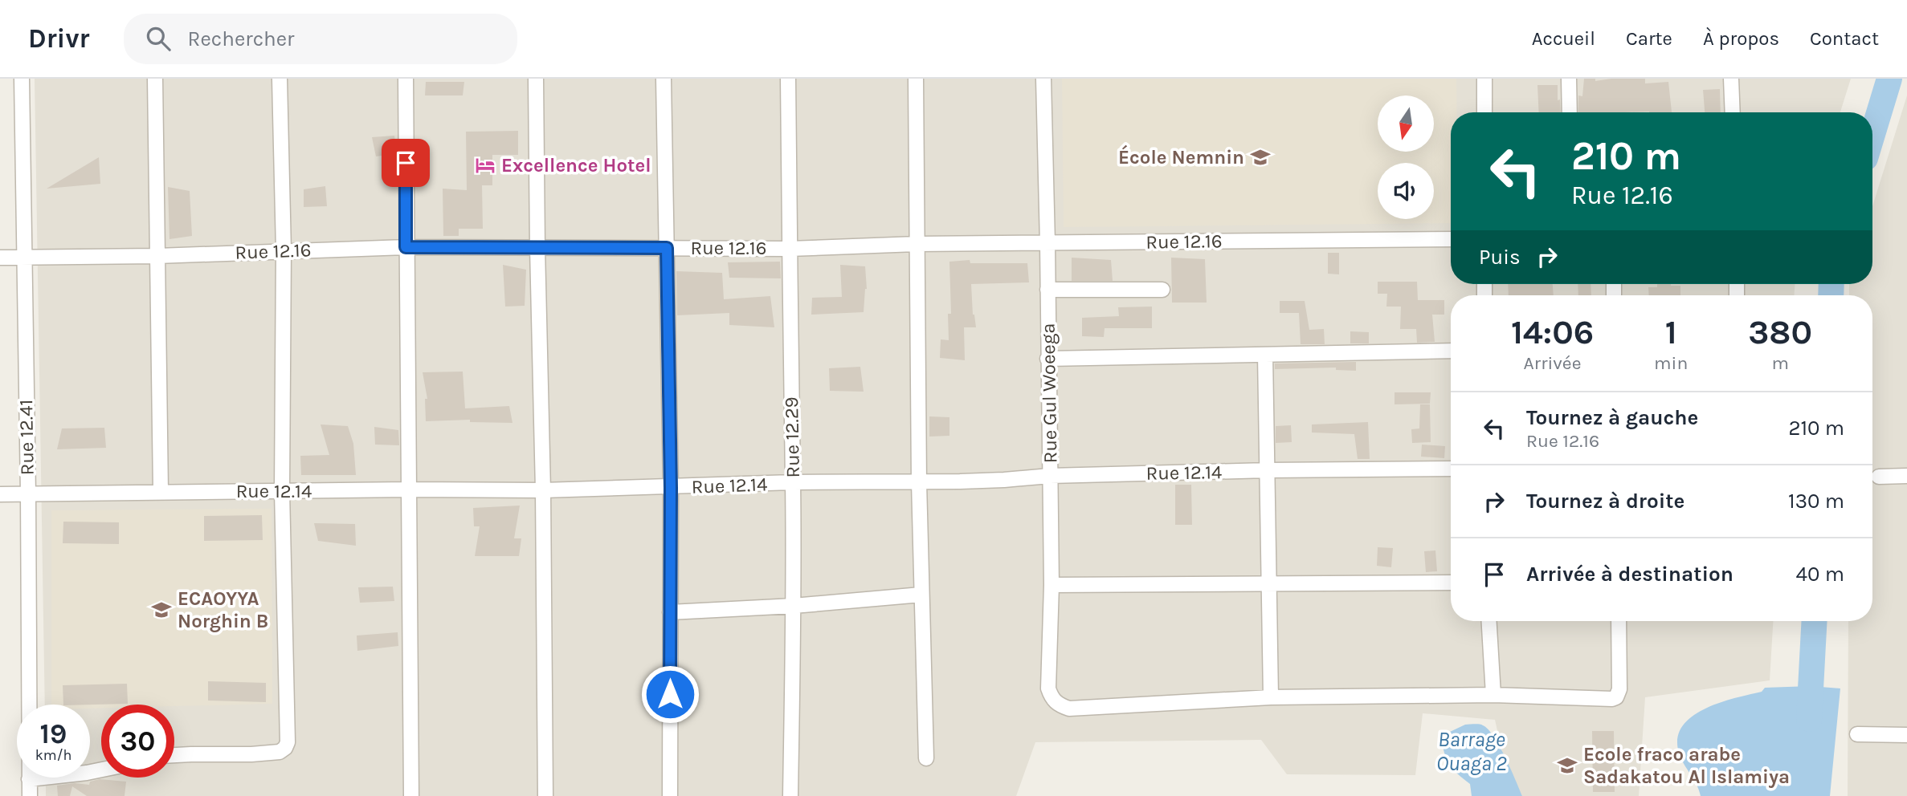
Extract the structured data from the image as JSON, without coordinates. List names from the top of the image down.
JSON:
{
  "streets": {
    "street": [
      "Rue 12.16",
      "Rue Gul Woeega",
      "Rue 12.41",
      "Rue 12.29",
      "Rue 12.14"
    ]
  },
  "crossings": [
    ["Rue 12.16", "Rue Gul Woeega"],
    ["Rue 12.16", "Rue 12.41"],
    ["Rue 12.16", "Rue 12.29"],
    ["Rue Gul Woeega", "Rue 12.14"],
    ["Rue 12.41", "Rue 12.14"],
    ["Rue 12.29", "Rue 12.14"]
  ],
  "water": ["Barrage Ouaga 2"],
  "places": {
    "school or university": ["École Nemnin", "ECAOYYA Norghin B", "Ecole fraco arabe Sadakatou Al Islamiya"],
    "hotel": ["Excellence Hotel"]
  },
  "north": "bottom",
  "page": {
    "header": "Drivr",
    "search": "Rechercher",
    "nav": [
      "Accueil",
      "Carte",
      "À propos",
      "Contact"
    ],
    "turn": ["210 m", "Rue 12.16"],
    "then": "Puis",
    "eta": [
      "14:06",
      "Arrivée",
      "1",
      "min",
      "380",
      "m"
    ],
    "list": [
      {
        "name": "Tournez à gauche",
        "note": "Rue 12.16",
        "value": "210 m"
      },
      {
        "name": "Tournez à droite",
        "value": "130 m"
      },
      {
        "name": "Arrivée à destination",
        "value": "40 m"
      }
    ],
    "speed": "19 km/h",
    "limit": "30"
  }
}
